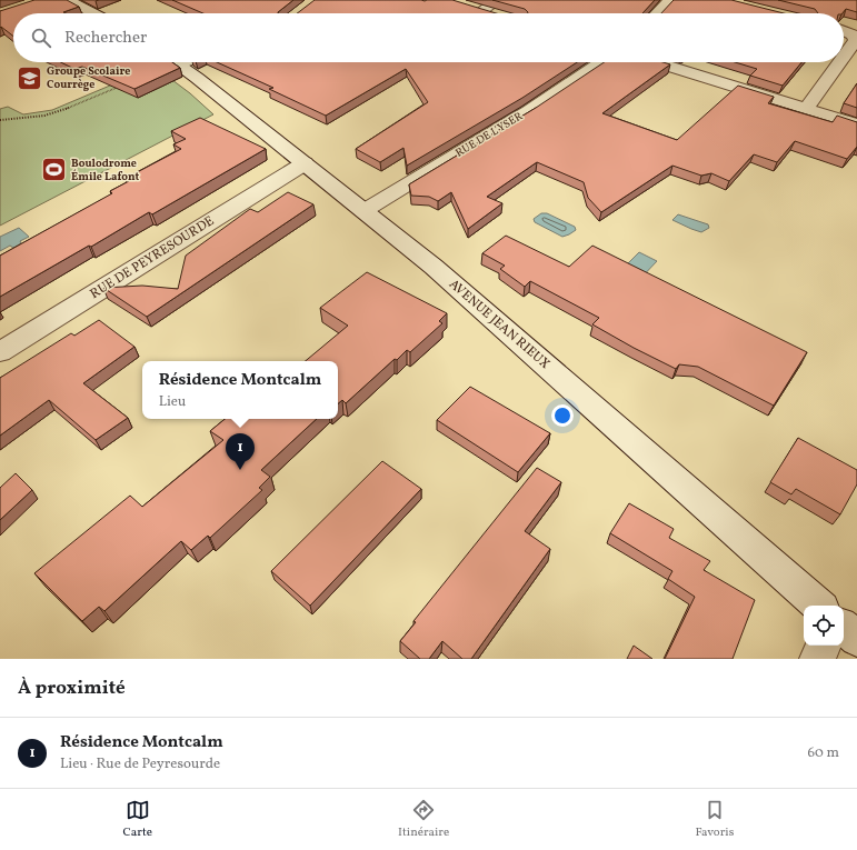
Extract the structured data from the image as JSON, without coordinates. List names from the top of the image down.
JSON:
{
  "streets": {
    "street": ["RUE DE L'YSER", "RUE DE PEYRESOURDE", "AVENUE JEAN RIEUX"]
  },
  "crossings": [
    ["RUE DE L'YSER", "AVENUE JEAN RIEUX"],
    ["RUE DE PEYRESOURDE", "AVENUE JEAN RIEUX"]
  ],
  "places": {
    "school or university": ["Groupe Scolaire Courrège"],
    "sports": ["Boulodrome Émile Lafont"]
  },
  "page": {
    "search": "Rechercher",
    "popup": ["Résidence Montcalm", "Lieu"],
    "pins": "1",
    "heading": "À proximité",
    "list": [
      {
        "mark": "1",
        "name": "Résidence Montcalm",
        "note": "Lieu · Rue de Peyresourde",
        "value": "60 m"
      }
    ],
    "nav": ["Carte", "Itinéraire", "Favoris"]
  }
}
